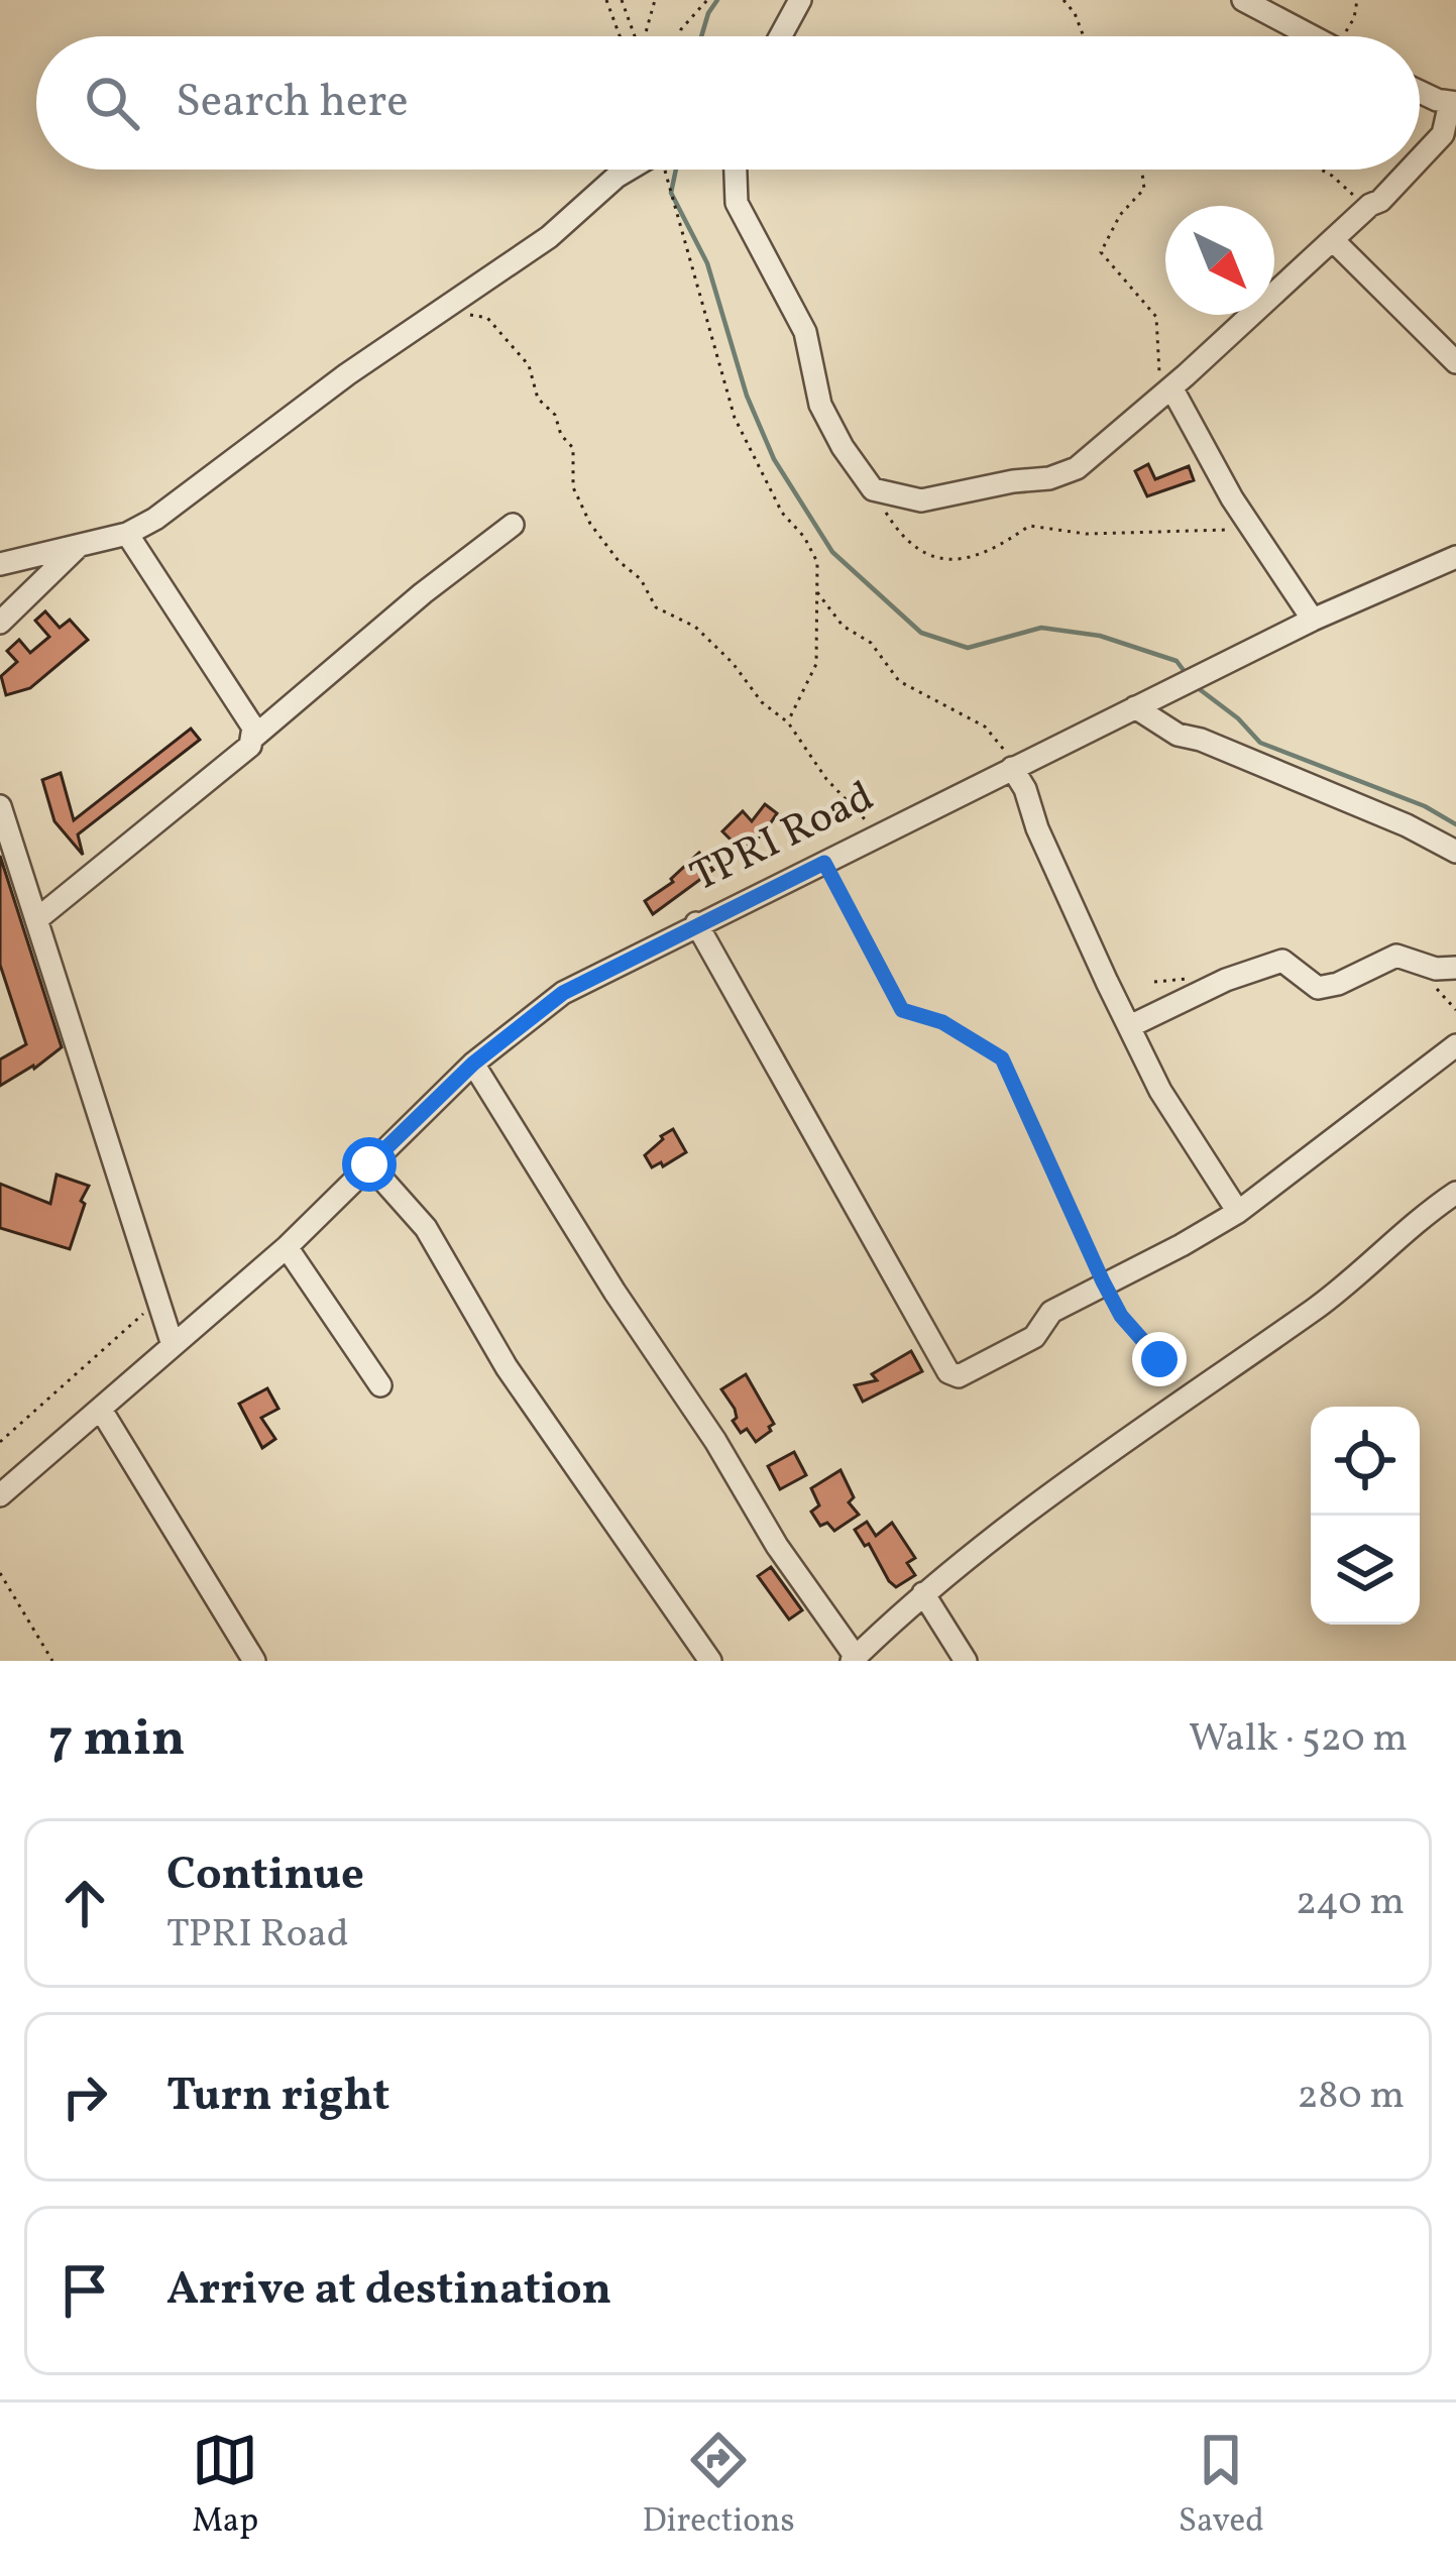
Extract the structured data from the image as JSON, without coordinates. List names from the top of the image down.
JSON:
{
  "streets": {
    "street": ["TPRI Road"]
  },
  "north": "bottom right",
  "page": {
    "search": "Search here",
    "heading": ["7 min", "Walk · 520 m"],
    "list": [
      ["Continue", "TPRI Road", "240 m"],
      ["Turn right", "280 m"],
      "Arrive at destination"
    ],
    "nav": ["Map", "Directions", "Saved"]
  }
}
